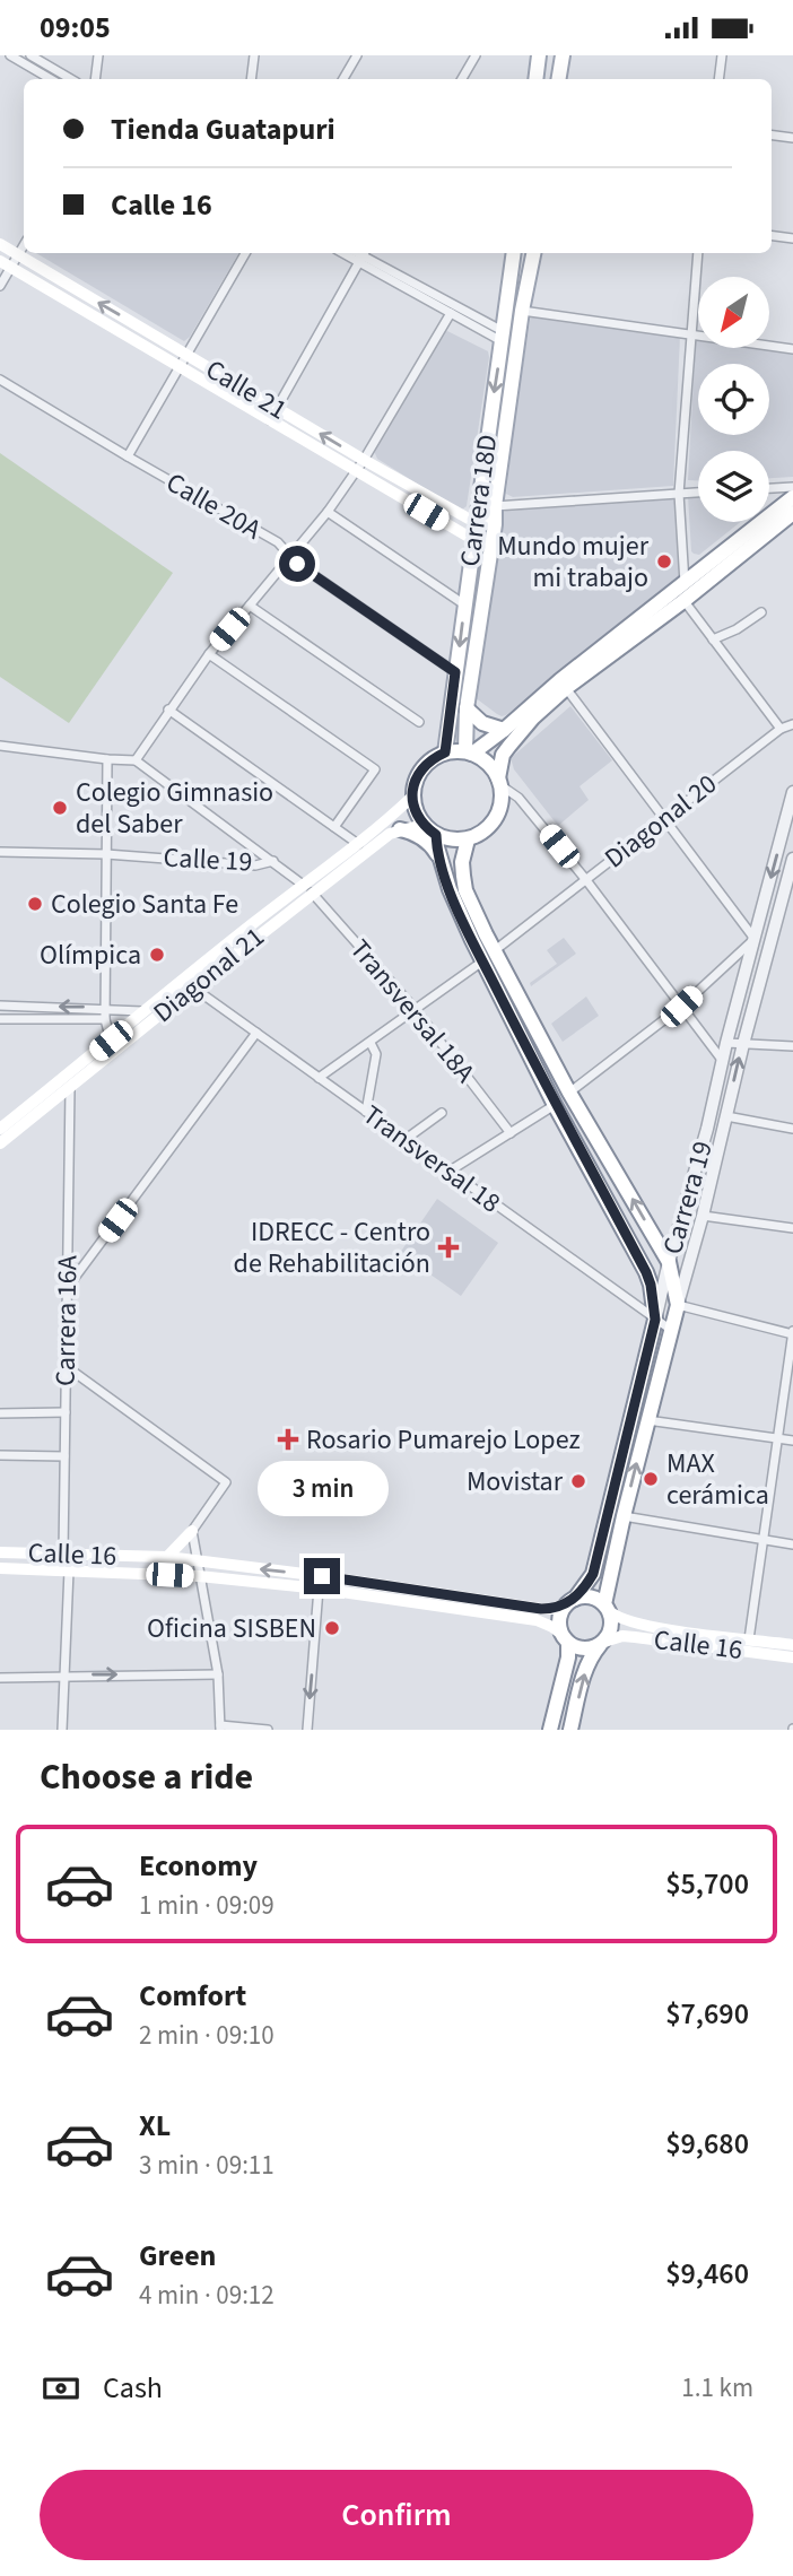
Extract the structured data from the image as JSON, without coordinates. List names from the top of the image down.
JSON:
{
  "streets": {
    "main road": [
      "Calle 21",
      "Carrera 18D",
      "Diagonal 21",
      "Carrera 19",
      "Calle 16"
    ],
    "street": [
      "Calle 20A",
      "Diagonal 20",
      "Calle 19",
      "Transversal 18A",
      "Transversal 18",
      "Carrera 16A"
    ]
  },
  "crossings": [
    ["Calle 21", "Carrera 18D"],
    ["Carrera 18D", "Calle 20A"],
    ["Carrera 18D", "Diagonal 21"],
    ["Diagonal 20", "Transversal 18A"],
    ["Diagonal 20", "Transversal 18"],
    ["Calle 19", "Transversal 18A"],
    ["Diagonal 21", "Transversal 18A"],
    ["Diagonal 21", "Transversal 18"],
    ["Diagonal 21", "Carrera 16A"],
    ["Transversal 18", "Carrera 19"],
    ["Carrera 19", "Calle 16"],
    ["Carrera 16A", "Calle 16"]
  ],
  "places": {
    "other": [
      "Mundo mujer mi trabajo",
      "Colegio Gimnasio del Saber",
      "Colegio Santa Fe",
      "Olímpica",
      "MAX cerámica",
      "Movistar",
      "Oficina SISBEN"
    ],
    "health": ["IDRECC - Centro de Rehabilitación", "Rosario Pumarejo Lopez"]
  },
  "north": "bottom left",
  "page": {
    "status": "09:05",
    "banner": ["Tienda Guatapuri", "Calle 16"],
    "bubble": "3 min",
    "heading": "Choose a ride",
    "list": [
      {
        "name": "Economy",
        "note": "1 min · 09:09",
        "value": "$5,700"
      },
      {
        "name": "Comfort",
        "note": "2 min · 09:10",
        "value": "$7,690"
      },
      {
        "name": "XL",
        "note": "3 min · 09:11",
        "value": "$9,680"
      },
      {
        "name": "Green",
        "note": "4 min · 09:12",
        "value": "$9,460"
      }
    ],
    "pay": ["Cash", "1.1 km"],
    "buttons": "Confirm"
  }
}
